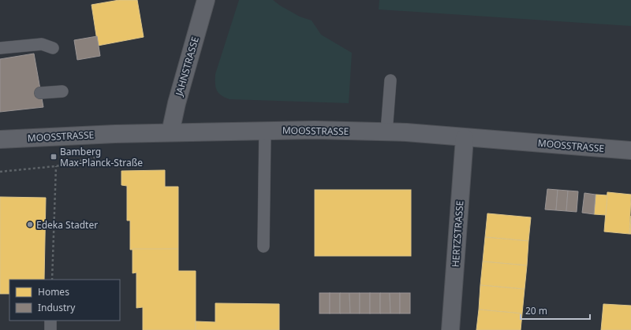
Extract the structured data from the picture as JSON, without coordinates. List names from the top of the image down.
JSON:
{
  "streets": {
    "street": ["JAHNSTRASSE", "MOOSSTRASSE", "HERTZSTRASSE"]
  },
  "crossings": [
    ["JAHNSTRASSE", "MOOSSTRASSE"],
    ["MOOSSTRASSE", "HERTZSTRASSE"]
  ],
  "places": {
    "transit": ["Bamberg Max-Planck-Straße"],
    "other": ["Edeka Stadter"]
  },
  "legend": ["Homes", "Industry"],
  "scale_bar": "20 m"
}
